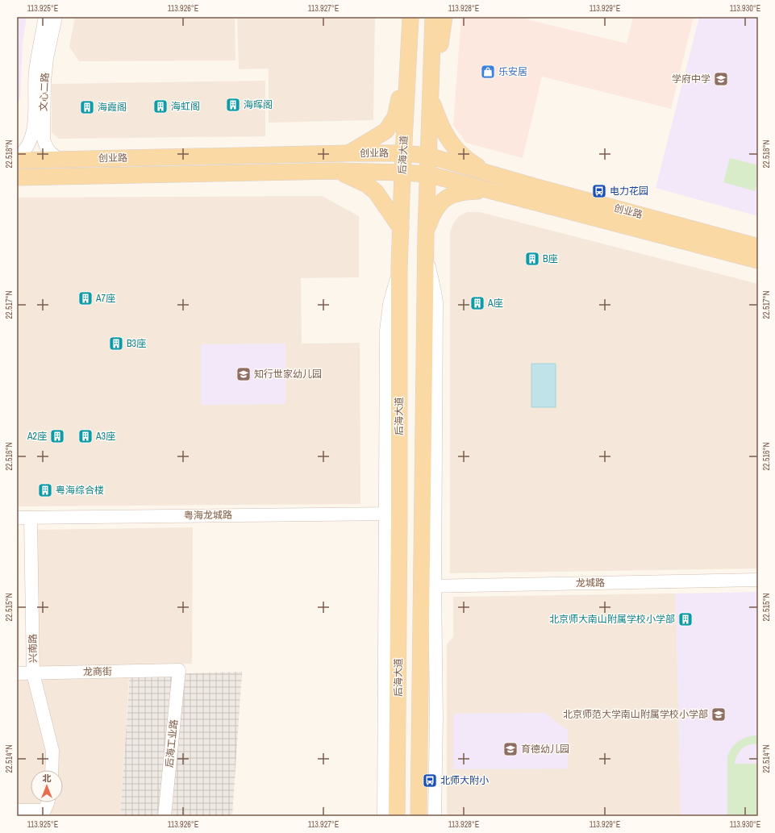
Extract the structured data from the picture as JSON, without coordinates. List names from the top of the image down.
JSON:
{
  "streets": {
    "main road": ["创业路", "后海大道"],
    "street": [
      "文心二路",
      "粤海龙城路",
      "龙城路",
      "兴南路",
      "龙商街",
      "后海工业路"
    ]
  },
  "crossings": [
    ["文心二路", "创业路"],
    ["创业路", "后海大道"],
    ["后海大道", "粤海龙城路"],
    ["粤海龙城路", "兴南路"],
    ["兴南路", "龙商街"],
    ["龙商街", "后海工业路"]
  ],
  "places": {
    "shop": ["乐安居"],
    "school or university": [
      "学府中学",
      "知行世家幼儿园",
      "北京师范大学南山附属学校小学部",
      "育德幼儿园"
    ],
    "building": [
      "海晖阁",
      "海虹阁",
      "海霞阁",
      "B座",
      "A7座",
      "A座",
      "B3座",
      "A2座",
      "A3座",
      "粤海综合楼",
      "北京师大南山附属学校小学部"
    ],
    "bus stop": ["电力花园", "北师大附小"]
  },
  "north": "top",
  "coordinates": [
    "113.925°E",
    "113.926°E",
    "113.927°E",
    "113.928°E",
    "113.929°E",
    "113.930°E",
    "22.518°N",
    "22.517°N",
    "22.516°N",
    "22.515°N",
    "22.514°N"
  ]
}
